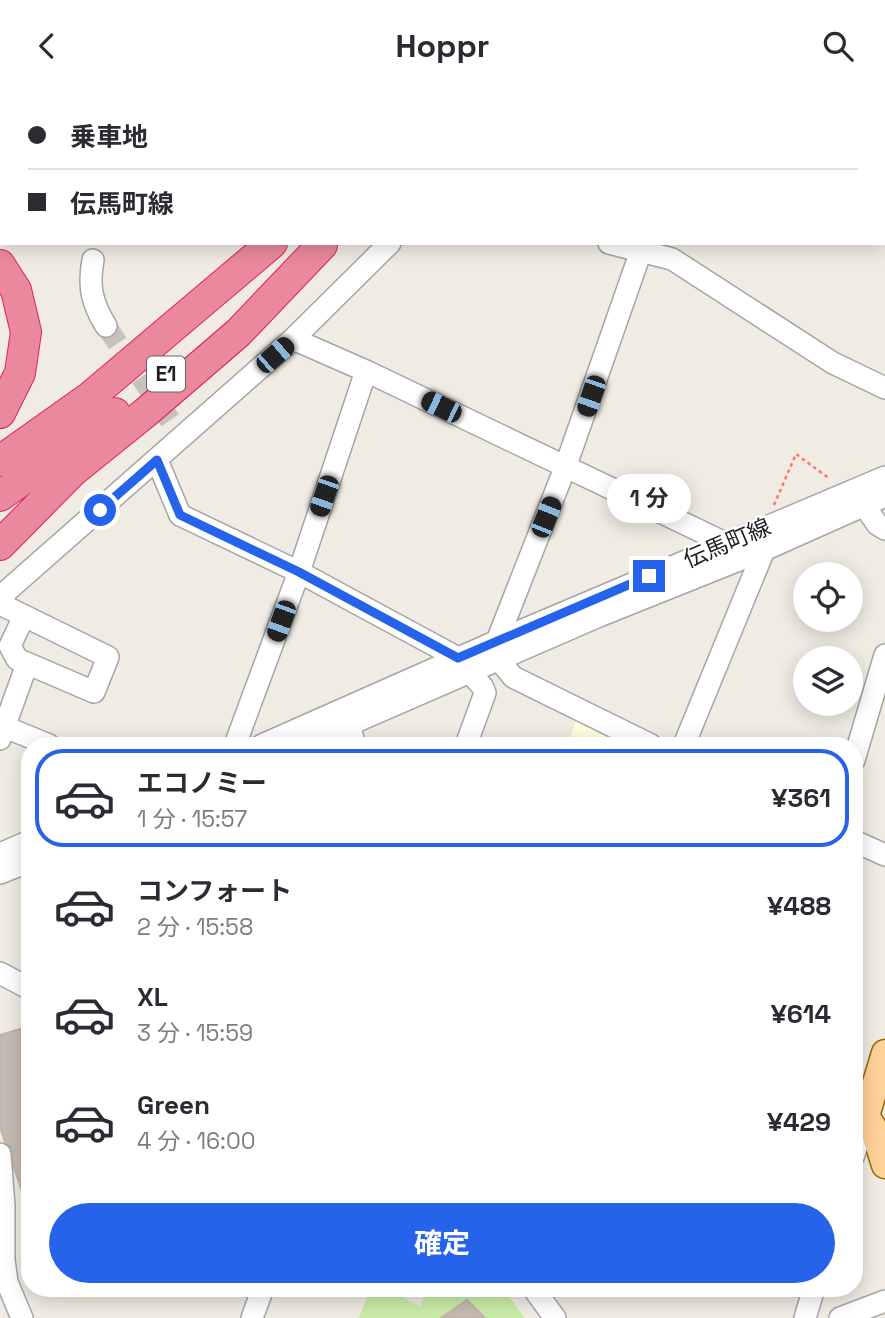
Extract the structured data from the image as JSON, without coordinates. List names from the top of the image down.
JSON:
{
  "streets": {
    "highway": ["E1"],
    "street": ["伝馬町線"]
  },
  "page": {
    "header": "Hoppr",
    "banner": ["乗車地", "伝馬町線"],
    "bubble": "1 分",
    "list": [
      {
        "name": "エコノミー",
        "note": "1 分 · 15:57",
        "value": "¥361"
      },
      {
        "name": "コンフォート",
        "note": "2 分 · 15:58",
        "value": "¥488"
      },
      {
        "name": "XL",
        "note": "3 分 · 15:59",
        "value": "¥614"
      },
      {
        "name": "Green",
        "note": "4 分 · 16:00",
        "value": "¥429"
      }
    ],
    "buttons": "確定"
  }
}
